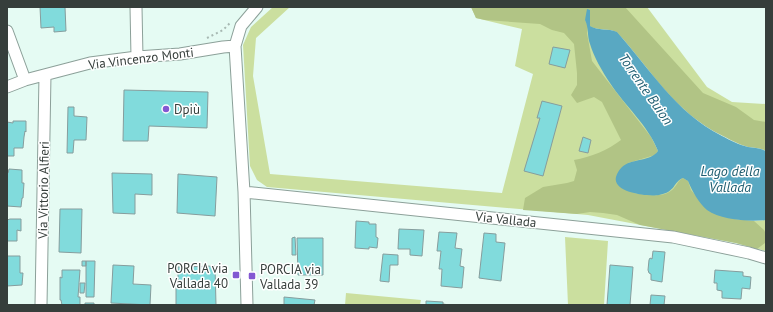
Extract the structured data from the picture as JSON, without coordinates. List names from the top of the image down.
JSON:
{
  "streets": {
    "street": ["Via Vincenzo Monti", "Via Vittorio Alfieri", "Via Vallada"]
  },
  "crossings": [
    ["Via Vincenzo Monti", "Via Vittorio Alfieri"]
  ],
  "water": ["Torrente Buion", "Lago della Vallada"],
  "places": {
    "other": ["Dpiù"],
    "transit": ["PORCIA via Vallada 40", "PORCIA via Vallada 39"]
  }
}
